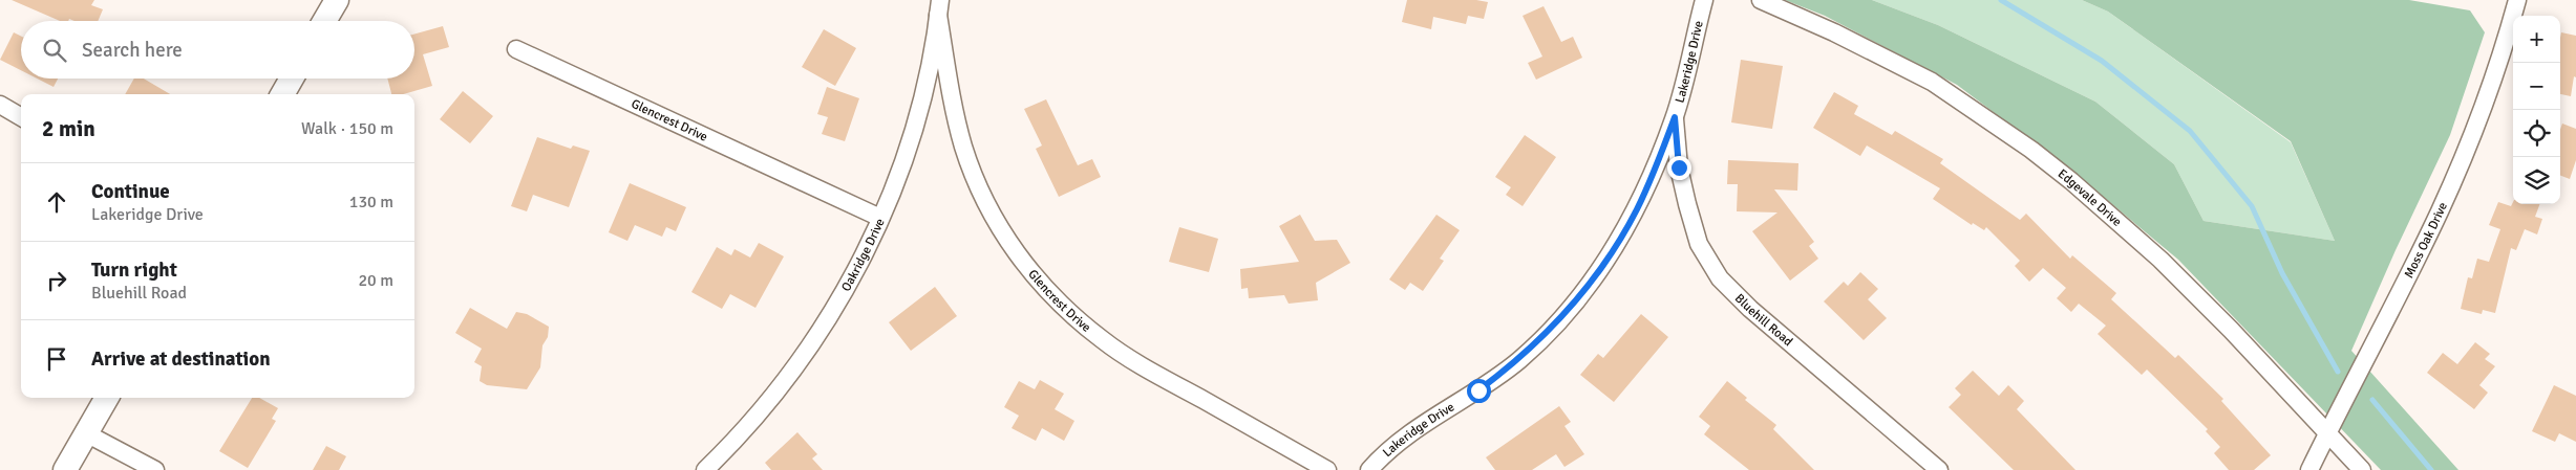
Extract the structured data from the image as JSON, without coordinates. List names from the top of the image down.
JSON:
{
  "streets": {
    "street": [
      "Lakeridge Drive",
      "Glencrest Drive",
      "Edgevale Drive",
      "Moss Oak Drive",
      "Oakridge Drive",
      "Bluehill Road"
    ]
  },
  "crossings": [
    ["Lakeridge Drive", "Bluehill Road"],
    ["Glencrest Drive", "Oakridge Drive"],
    ["Edgevale Drive", "Moss Oak Drive"]
  ],
  "page": {
    "map_buttons": ["+", "−"],
    "search": "Search here",
    "heading": ["2 min", "Walk · 150 m"],
    "list": [
      ["Continue", "Lakeridge Drive", "130 m"],
      ["Turn right", "Bluehill Road", "20 m"],
      "Arrive at destination"
    ]
  }
}
